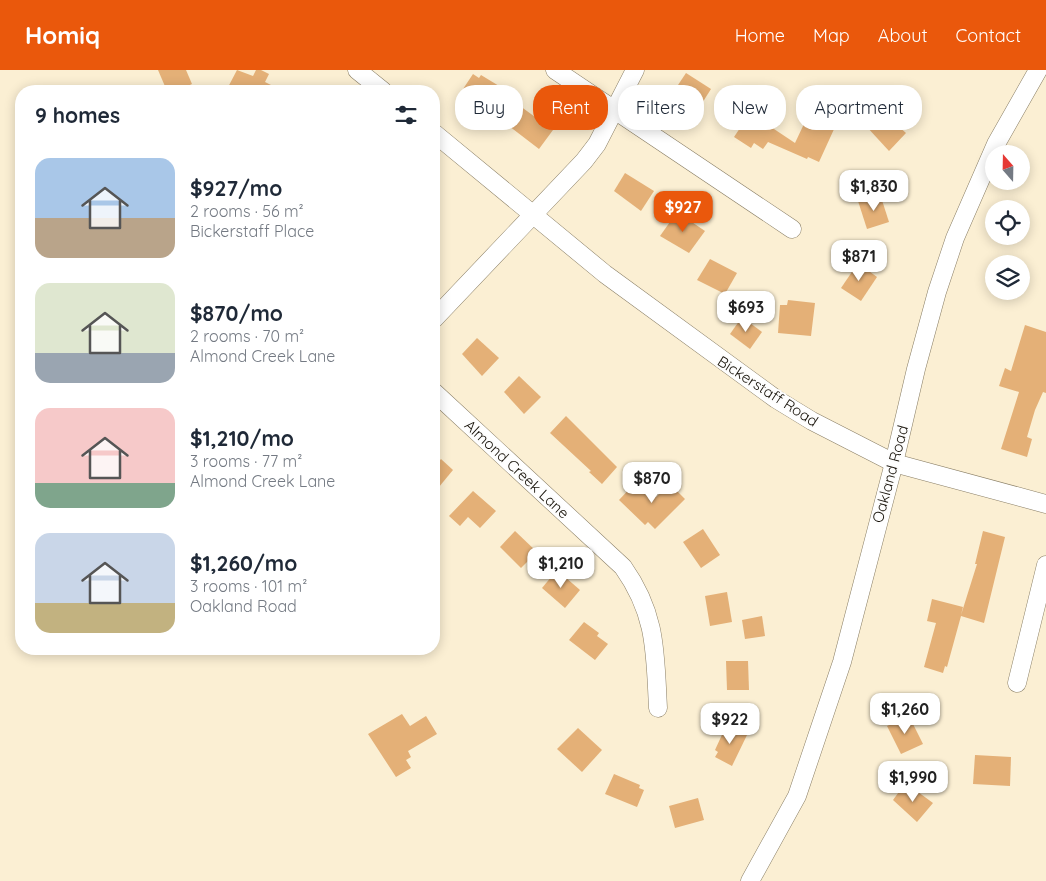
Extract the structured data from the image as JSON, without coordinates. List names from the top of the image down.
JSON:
{
  "streets": {
    "street": ["Bickerstaff Road", "Almond Creek Lane", "Oakland Road"]
  },
  "crossings": [
    ["Bickerstaff Road", "Oakland Road"]
  ],
  "north": "top",
  "page": {
    "header": "Homiq",
    "nav": [
      "Home",
      "Map",
      "About",
      "Contact"
    ],
    "chip": [
      "Buy",
      "Rent",
      "Filters",
      "New",
      "Apartment"
    ],
    "heading": "9 homes",
    "list": [
      {
        "name": "$927/mo",
        "note": "2 rooms · 56 m² · Bickerstaff Place"
      },
      {
        "name": "$870/mo",
        "note": "2 rooms · 70 m² · Almond Creek Lane"
      },
      {
        "name": "$1,210/mo",
        "note": "3 rooms · 77 m² · Almond Creek Lane"
      },
      {
        "name": "$1,260/mo",
        "note": "3 rooms · 101 m² · Oakland Road"
      }
    ],
    "price": [
      "$1,830",
      "$927",
      "$871",
      "$693",
      "$870",
      "$1,210",
      "$1,260",
      "$922",
      "$1,990"
    ]
  }
}
